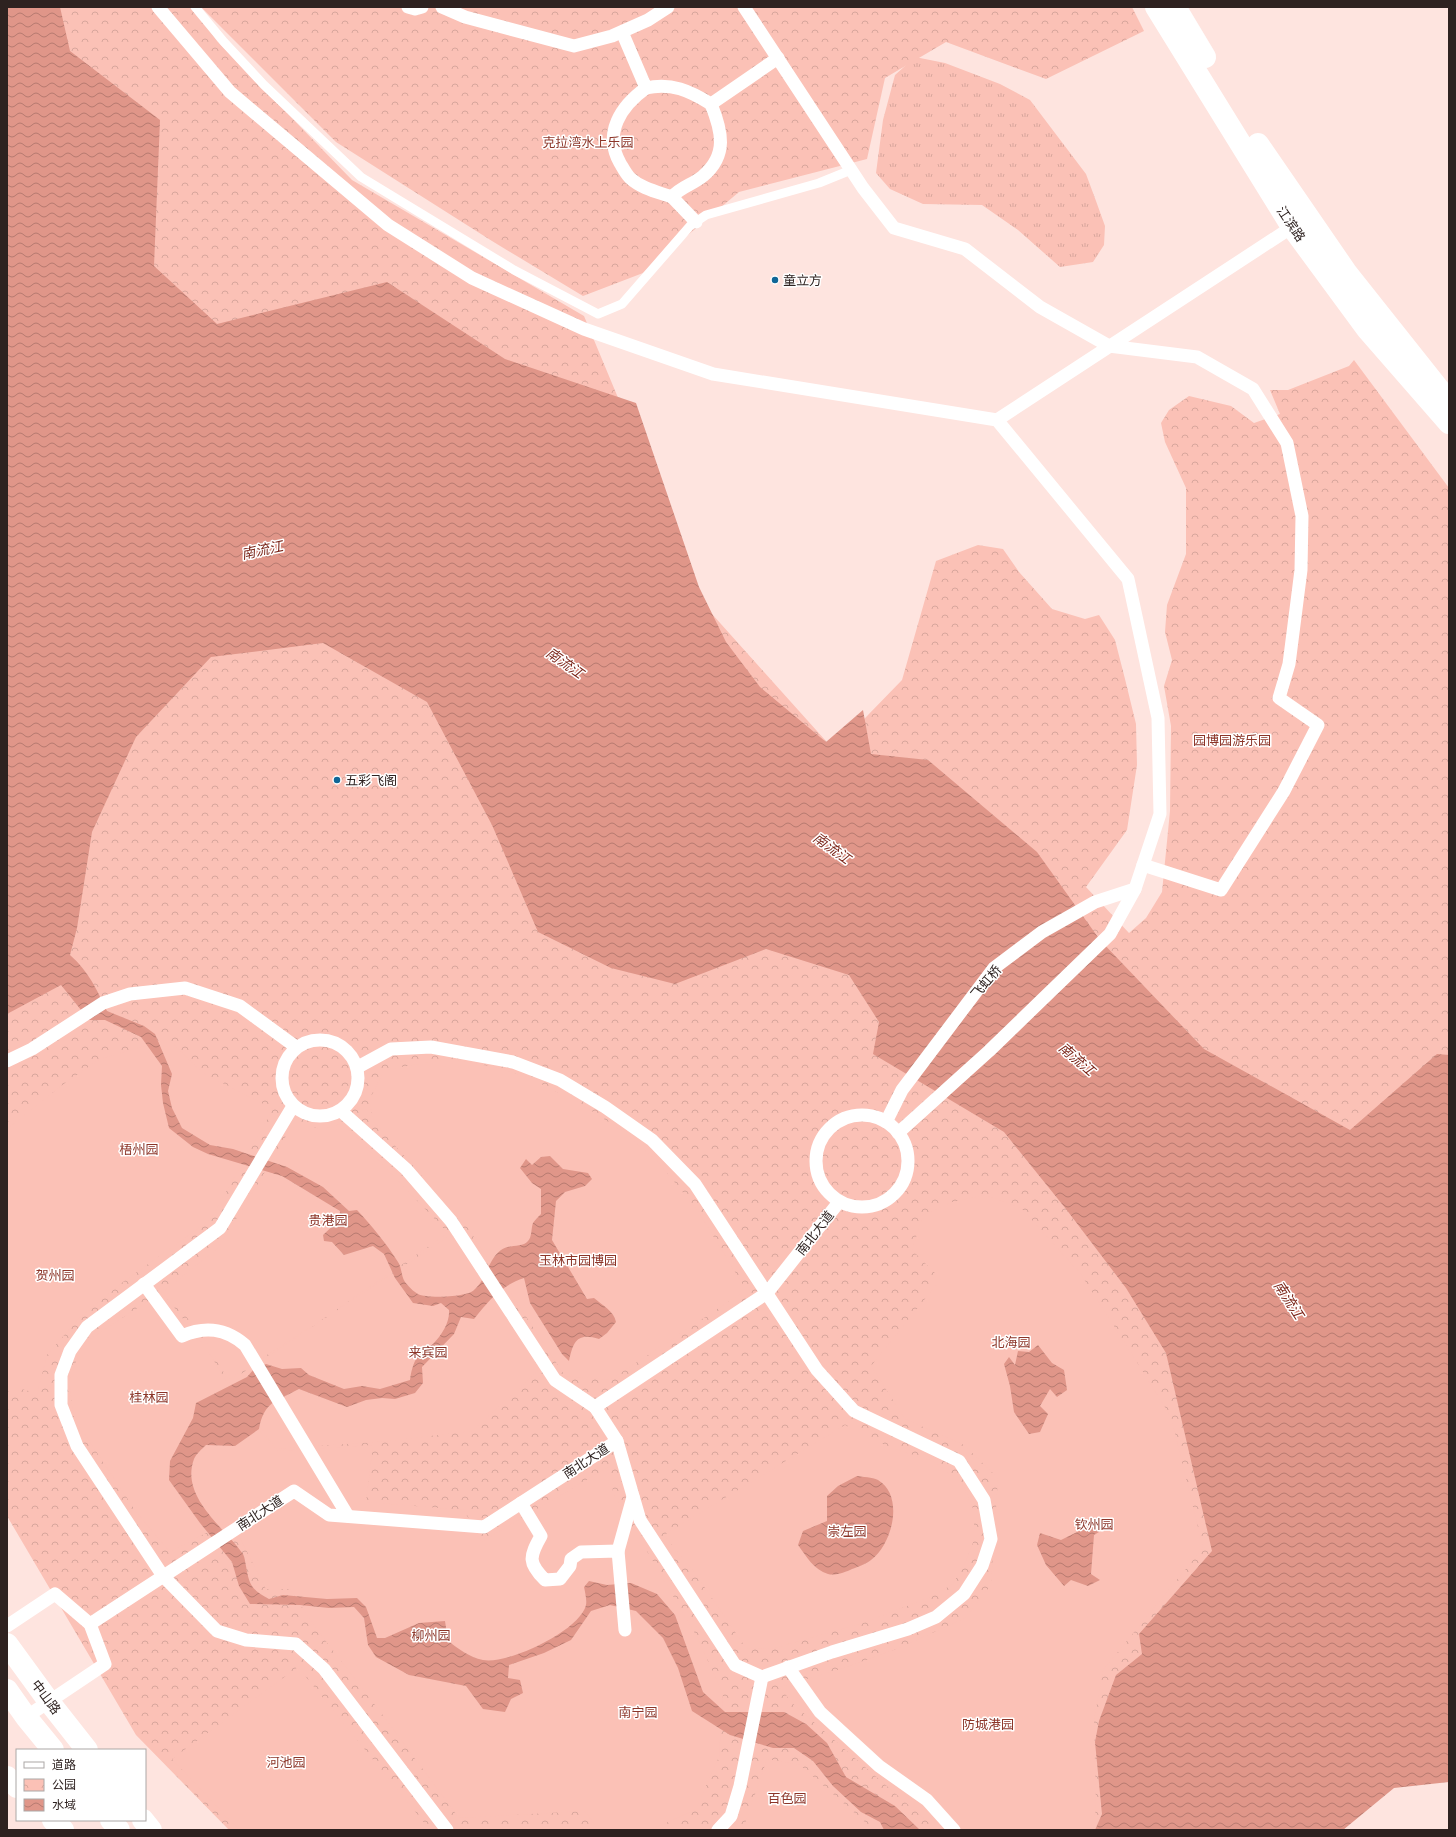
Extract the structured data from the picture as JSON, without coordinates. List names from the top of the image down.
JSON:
{
  "streets": {
    "main road": ["江滨路", "中山路"],
    "street": ["飞虹桥", "南北大道"]
  },
  "crossings": [
    ["飞虹桥", "南北大道"]
  ],
  "water": ["南流江"],
  "parks": [
    "克拉湾水上乐园",
    "园博园游乐园",
    "梧州园",
    "贵港园",
    "玉林市园博园",
    "贺州园",
    "北海园",
    "来宾园",
    "桂林园",
    "钦州园",
    "崇左园",
    "柳州园",
    "南宁园",
    "防城港园",
    "河池园",
    "百色园"
  ],
  "places": ["童立方", "五彩飞阁"],
  "legend": ["道路", "公园", "水域"]
}
